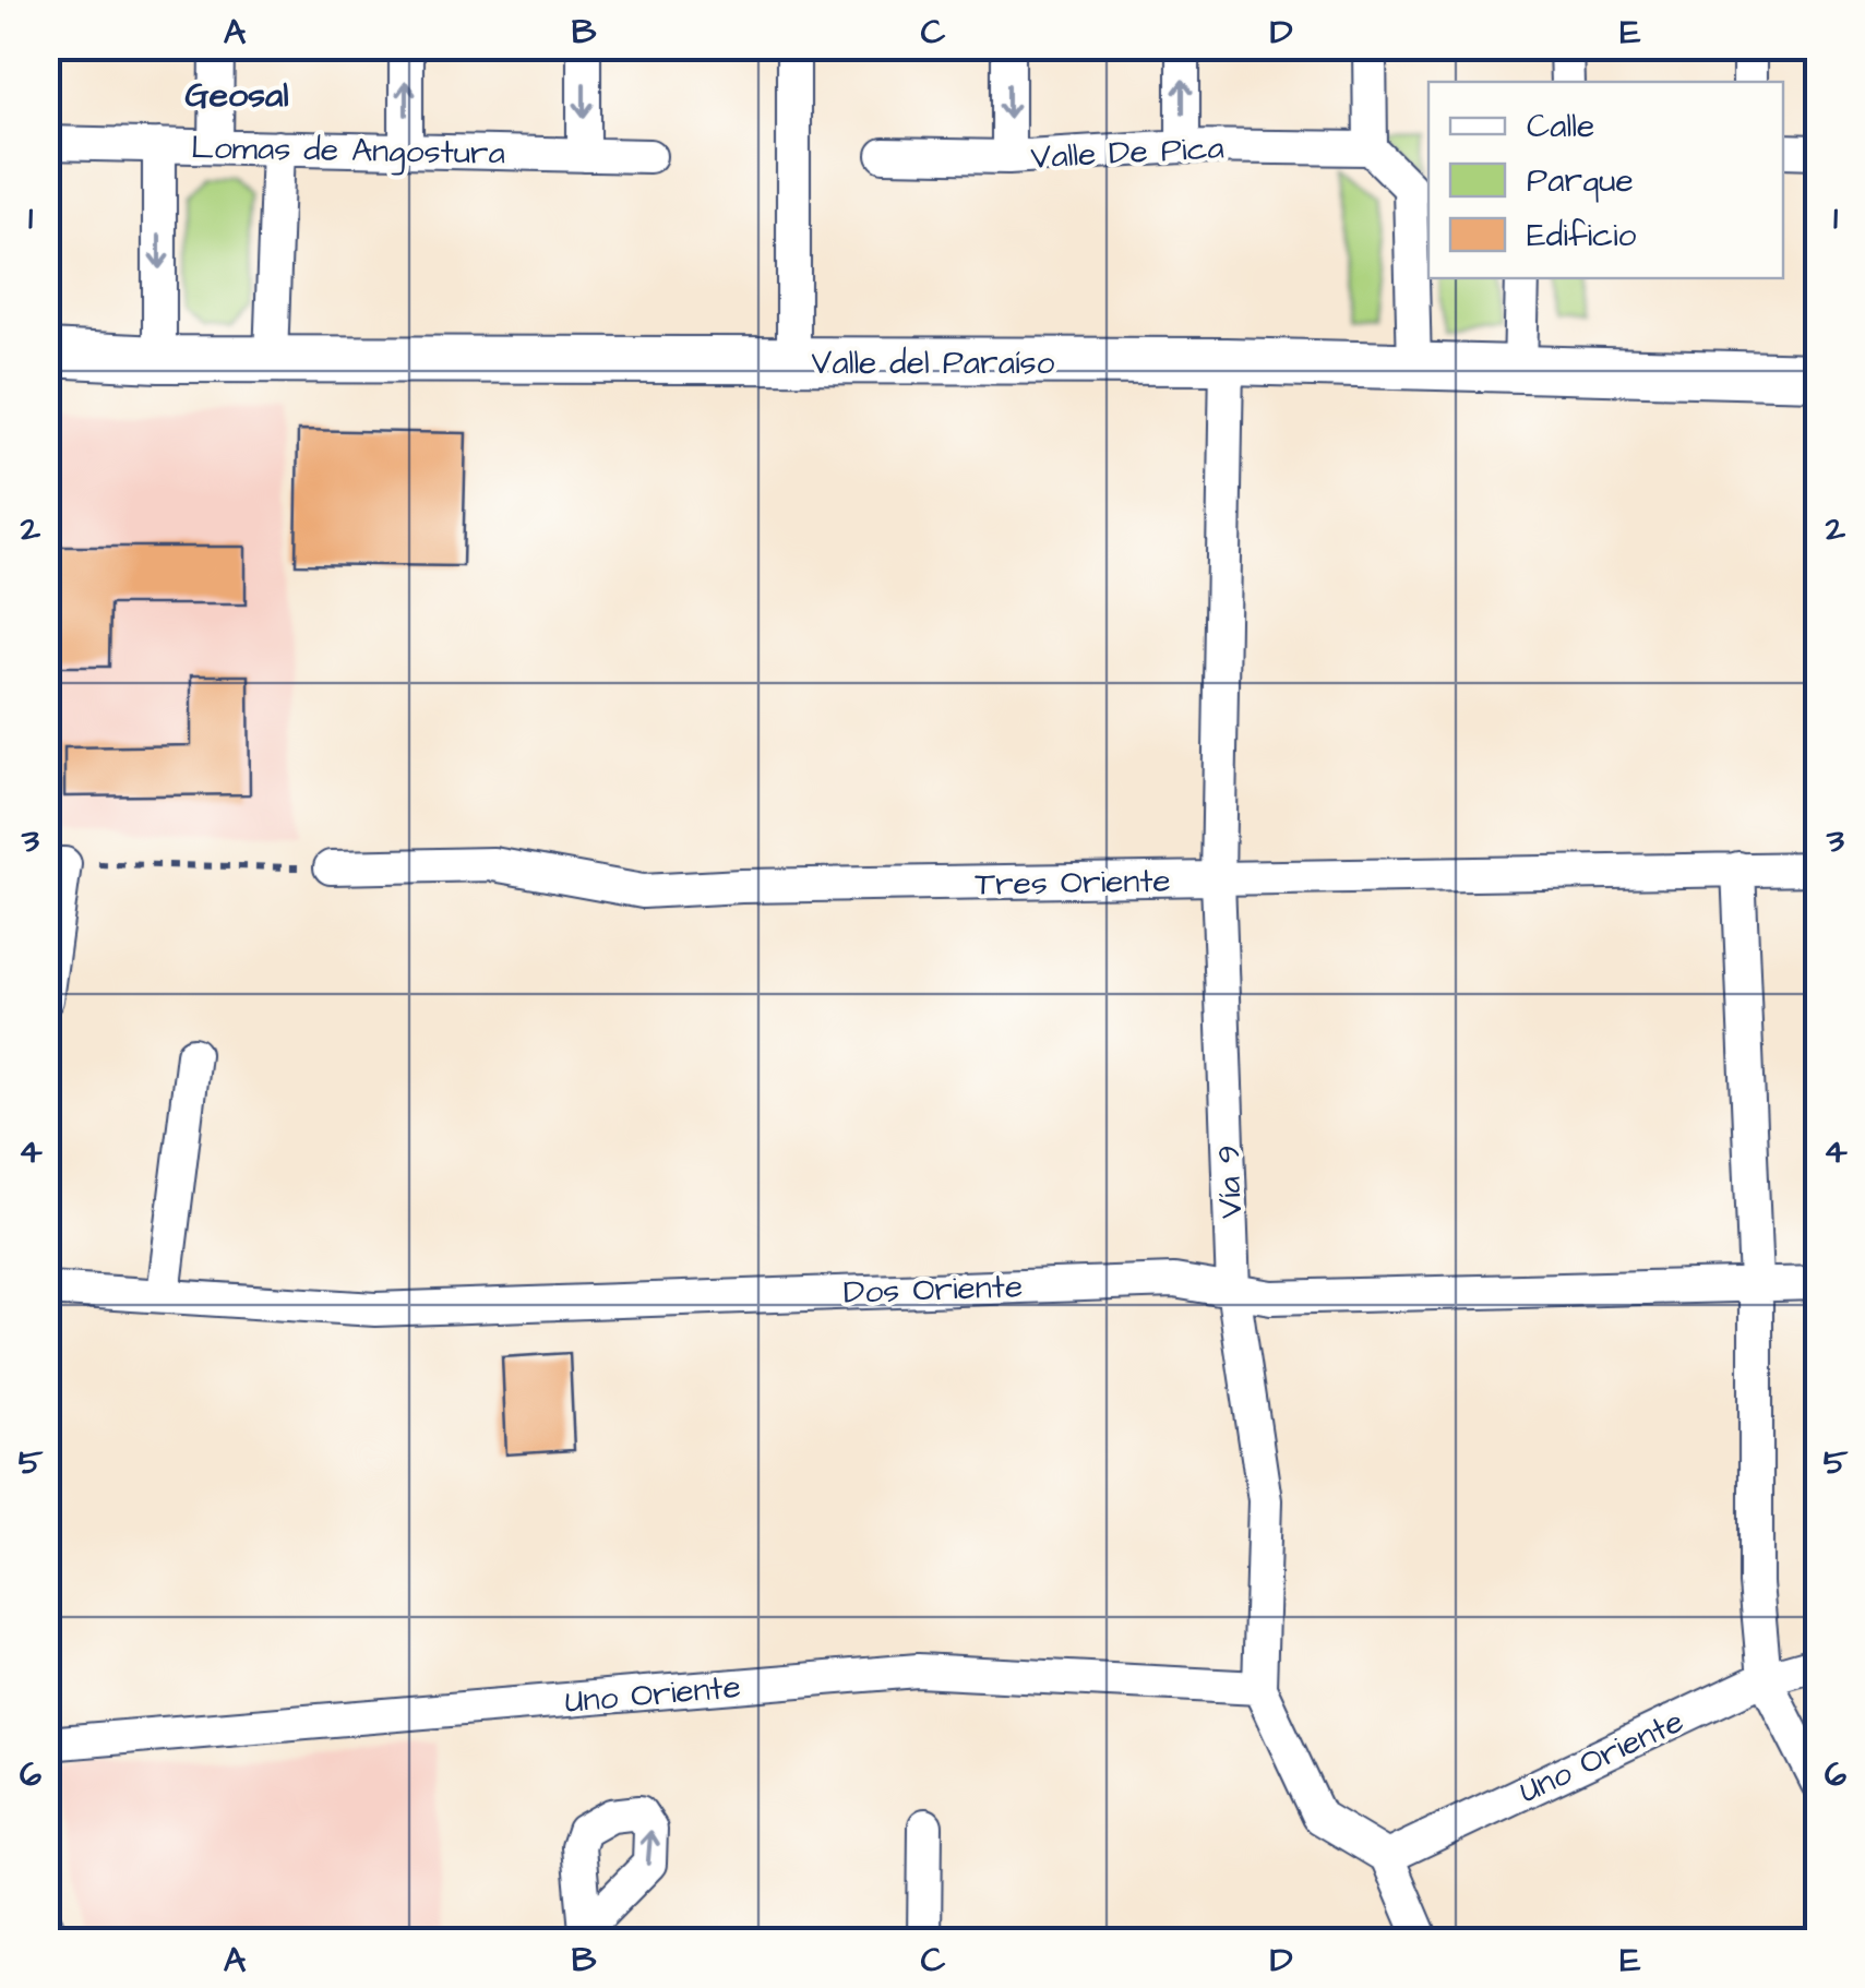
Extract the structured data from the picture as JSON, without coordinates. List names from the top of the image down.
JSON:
{
  "streets": {
    "street": [
      "Lomas de Angostura",
      "Valle De Pica",
      "Valle del Paraíso",
      "Tres Oriente",
      "Vía 9",
      "Dos Oriente",
      "Uno Oriente"
    ]
  },
  "crossings": [
    ["Valle del Paraíso", "Vía 9"],
    ["Tres Oriente", "Vía 9"],
    ["Vía 9", "Dos Oriente"],
    ["Vía 9", "Uno Oriente"]
  ],
  "districts": ["Geosal"],
  "legend": ["Calle", "Parque", "Edificio"],
  "grid": {
    "columns": [
      "A",
      "B",
      "C",
      "D",
      "E"
    ],
    "rows": [
      "1",
      "2",
      "3",
      "4",
      "5",
      "6"
    ]
  }
}
